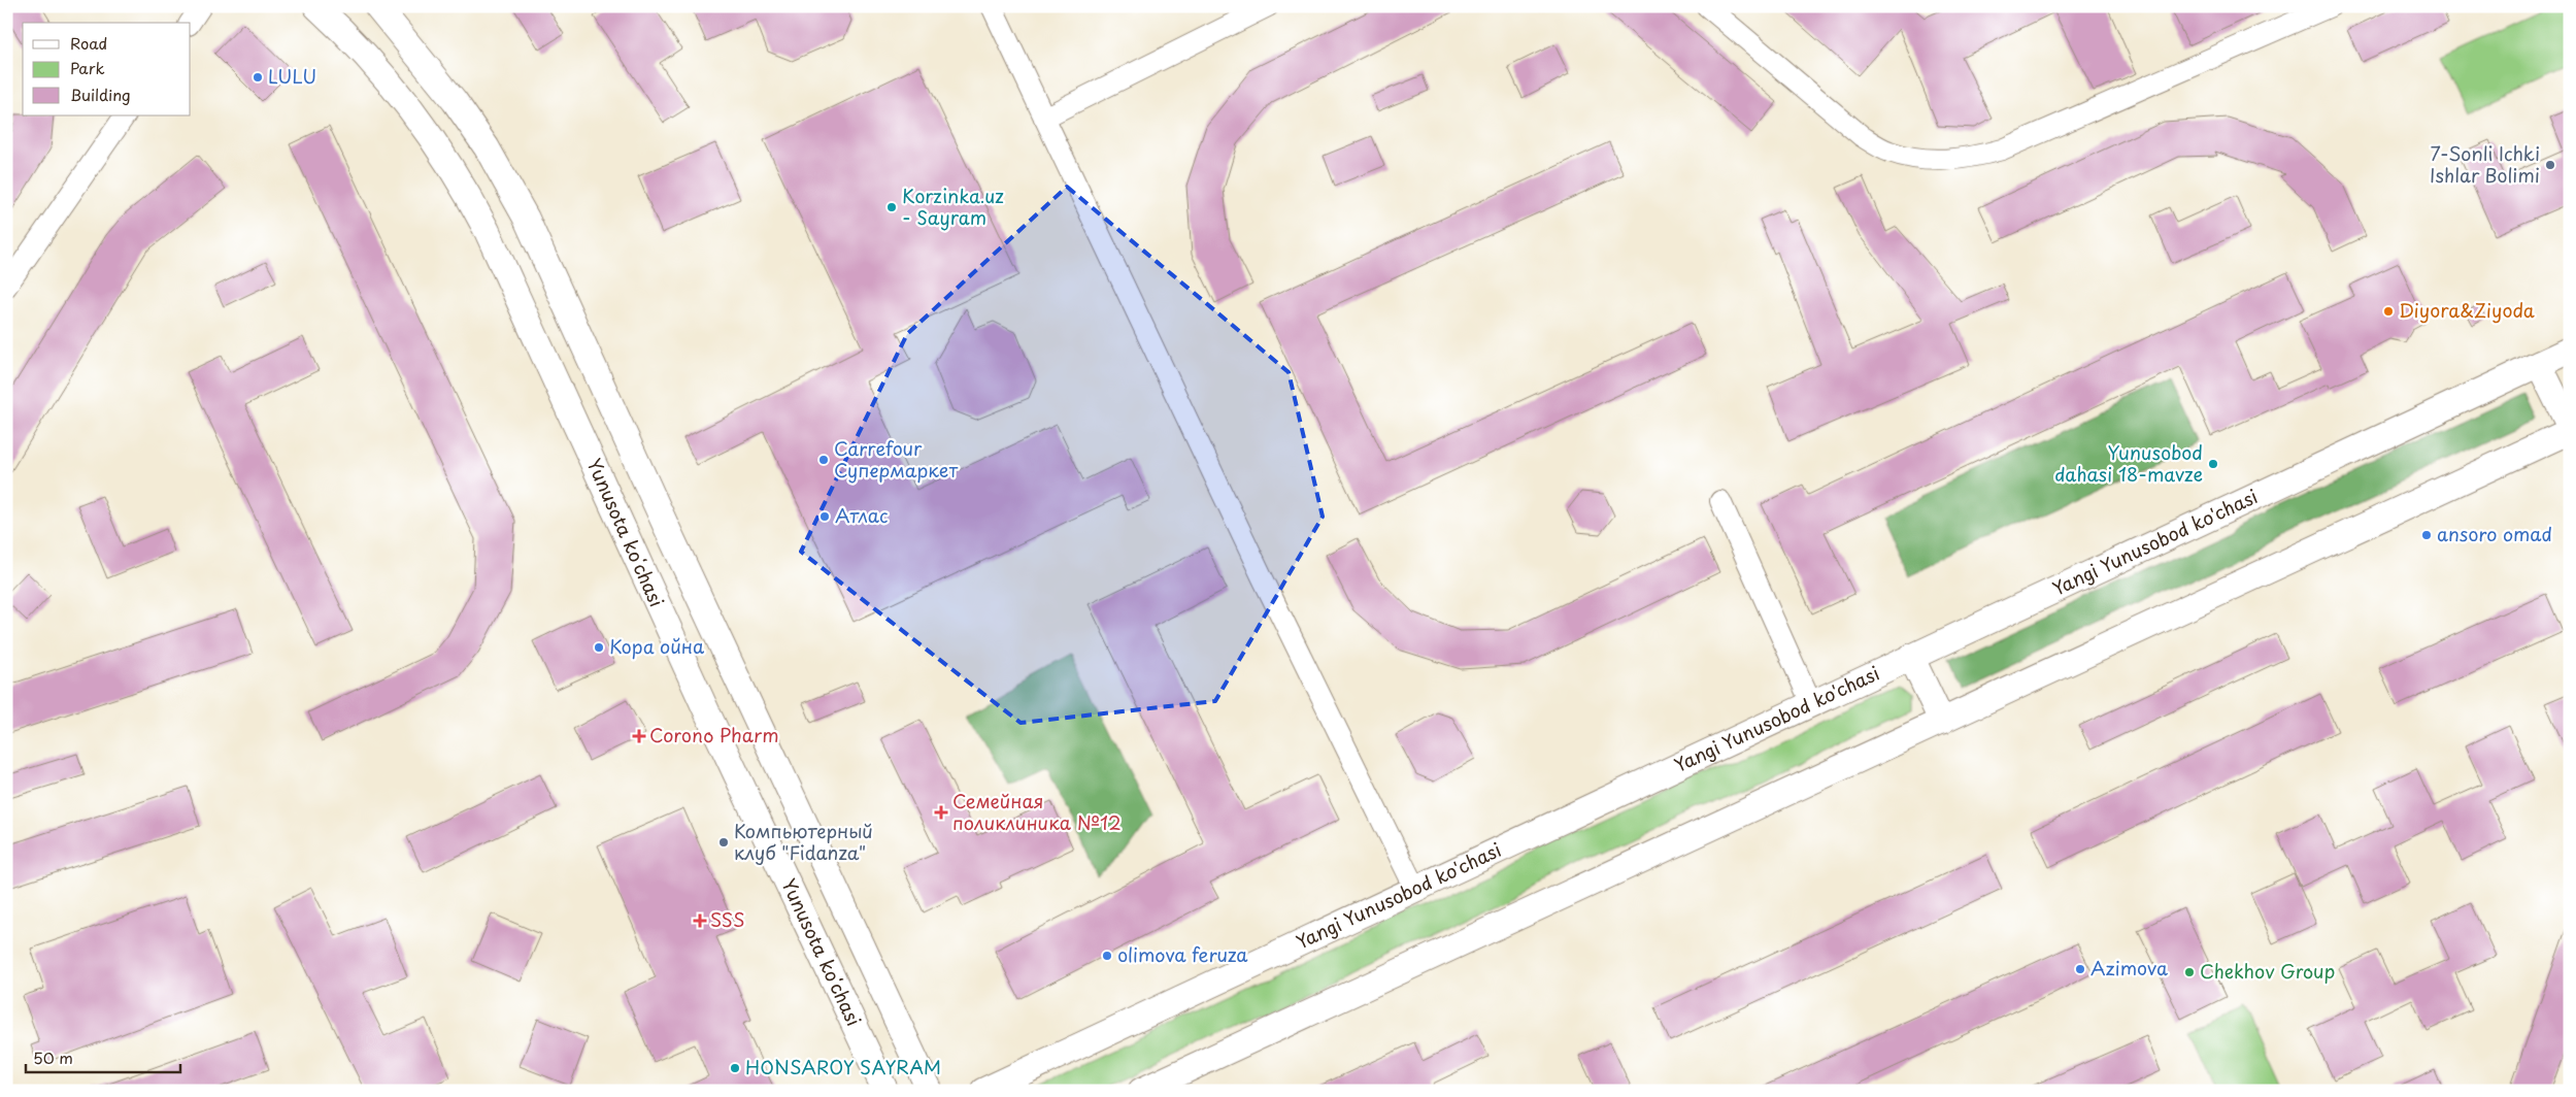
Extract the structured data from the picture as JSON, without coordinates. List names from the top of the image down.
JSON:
{
  "streets": {
    "main road": ["Yunusota koʻchasi", "Yangi Yunusobod ko'chasi"]
  },
  "places": {
    "other": [
      "LULU",
      "7-Sonli Ichki Ishlar Bolimi",
      "Korzinka.uz - Sayram",
      "Diyora&Ziyoda",
      "Carrefour Супермаркет",
      "Yunusobod dahasi 18-mavze",
      "Атлас",
      "ansoro omad",
      "Кора ойна",
      "Компьютерный клуб \"Fidanza\"",
      "olimova feruza",
      "Azimova",
      "Chekhov Group",
      "HONSAROY SAYRAM"
    ],
    "health": ["Corono Pharm", "Семейная поликлиника №12", "SSS"]
  },
  "legend": ["Road", "Park", "Building"],
  "scale_bar": "50 m"
}
